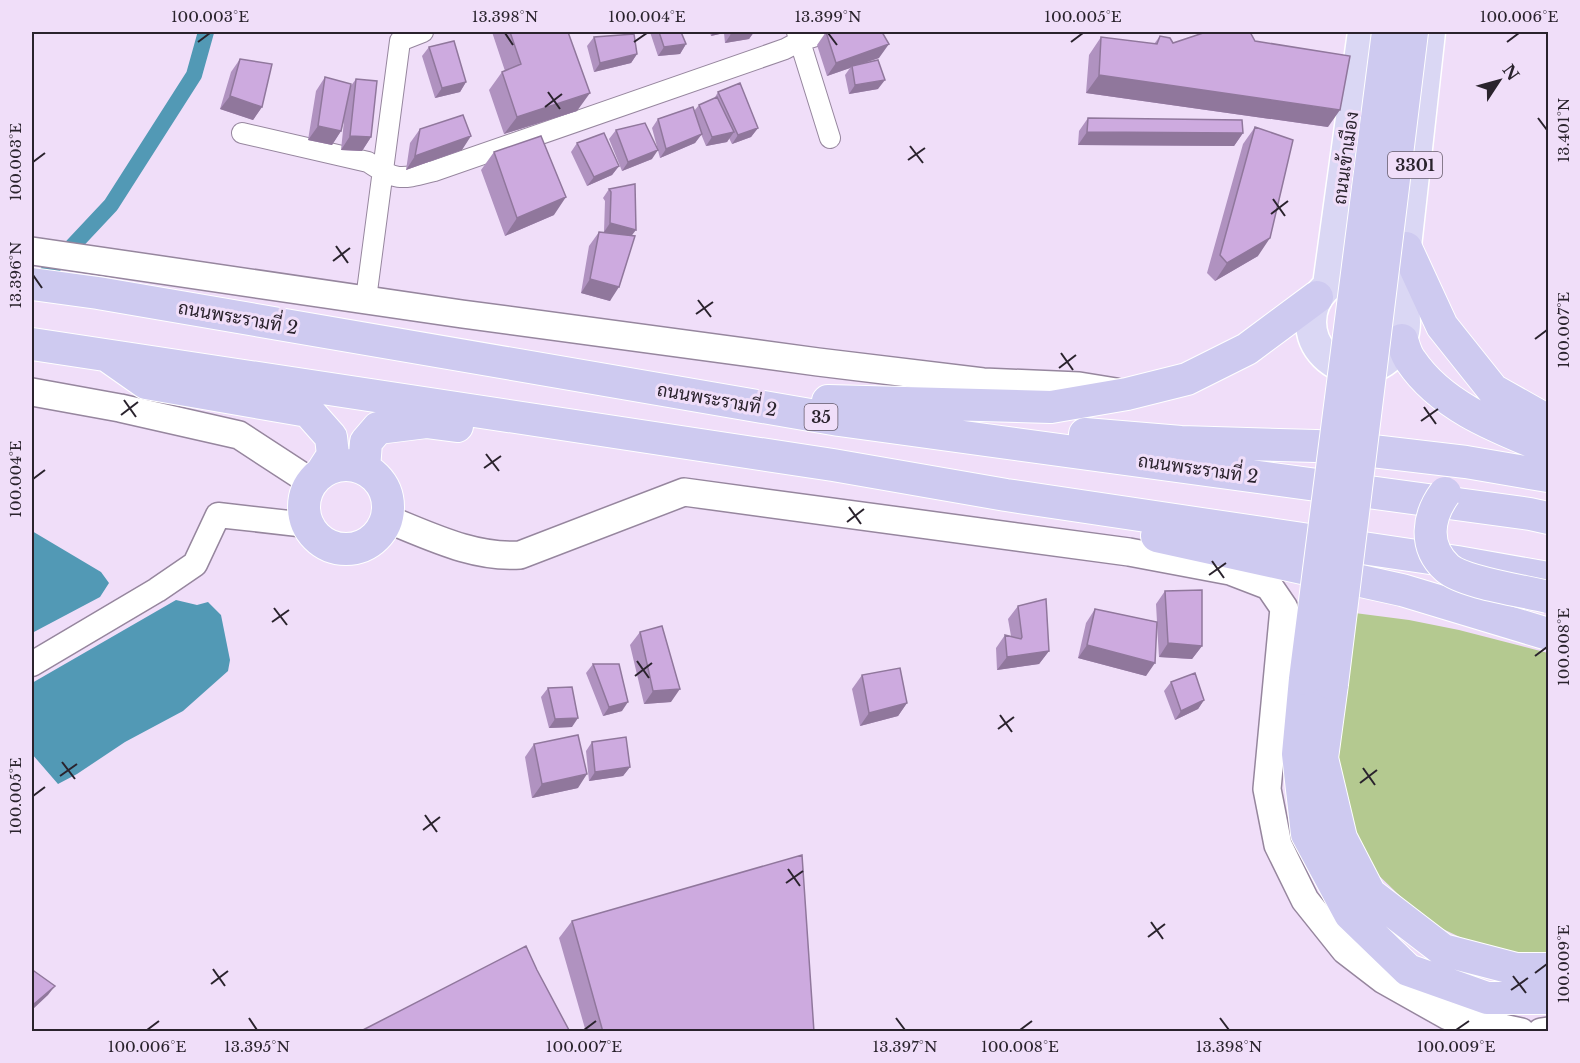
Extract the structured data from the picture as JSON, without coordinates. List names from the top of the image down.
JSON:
{
  "streets": {
    "highway": ["ถนนพระรามที่ 2", "35"],
    "main road": ["ถนนเข้าเมือง", "3301"]
  },
  "crossings": [
    ["ถนนเข้าเมือง", "3301"]
  ],
  "north": "top right",
  "coordinates": [
    "100.003°E",
    "13.398°N",
    "100.004°E",
    "13.399°N",
    "100.005°E",
    "100.006°E",
    "13.401°N",
    "13.396°N",
    "100.007°E",
    "100.008°E",
    "100.009°E",
    "13.395°N",
    "13.397°N"
  ]
}
